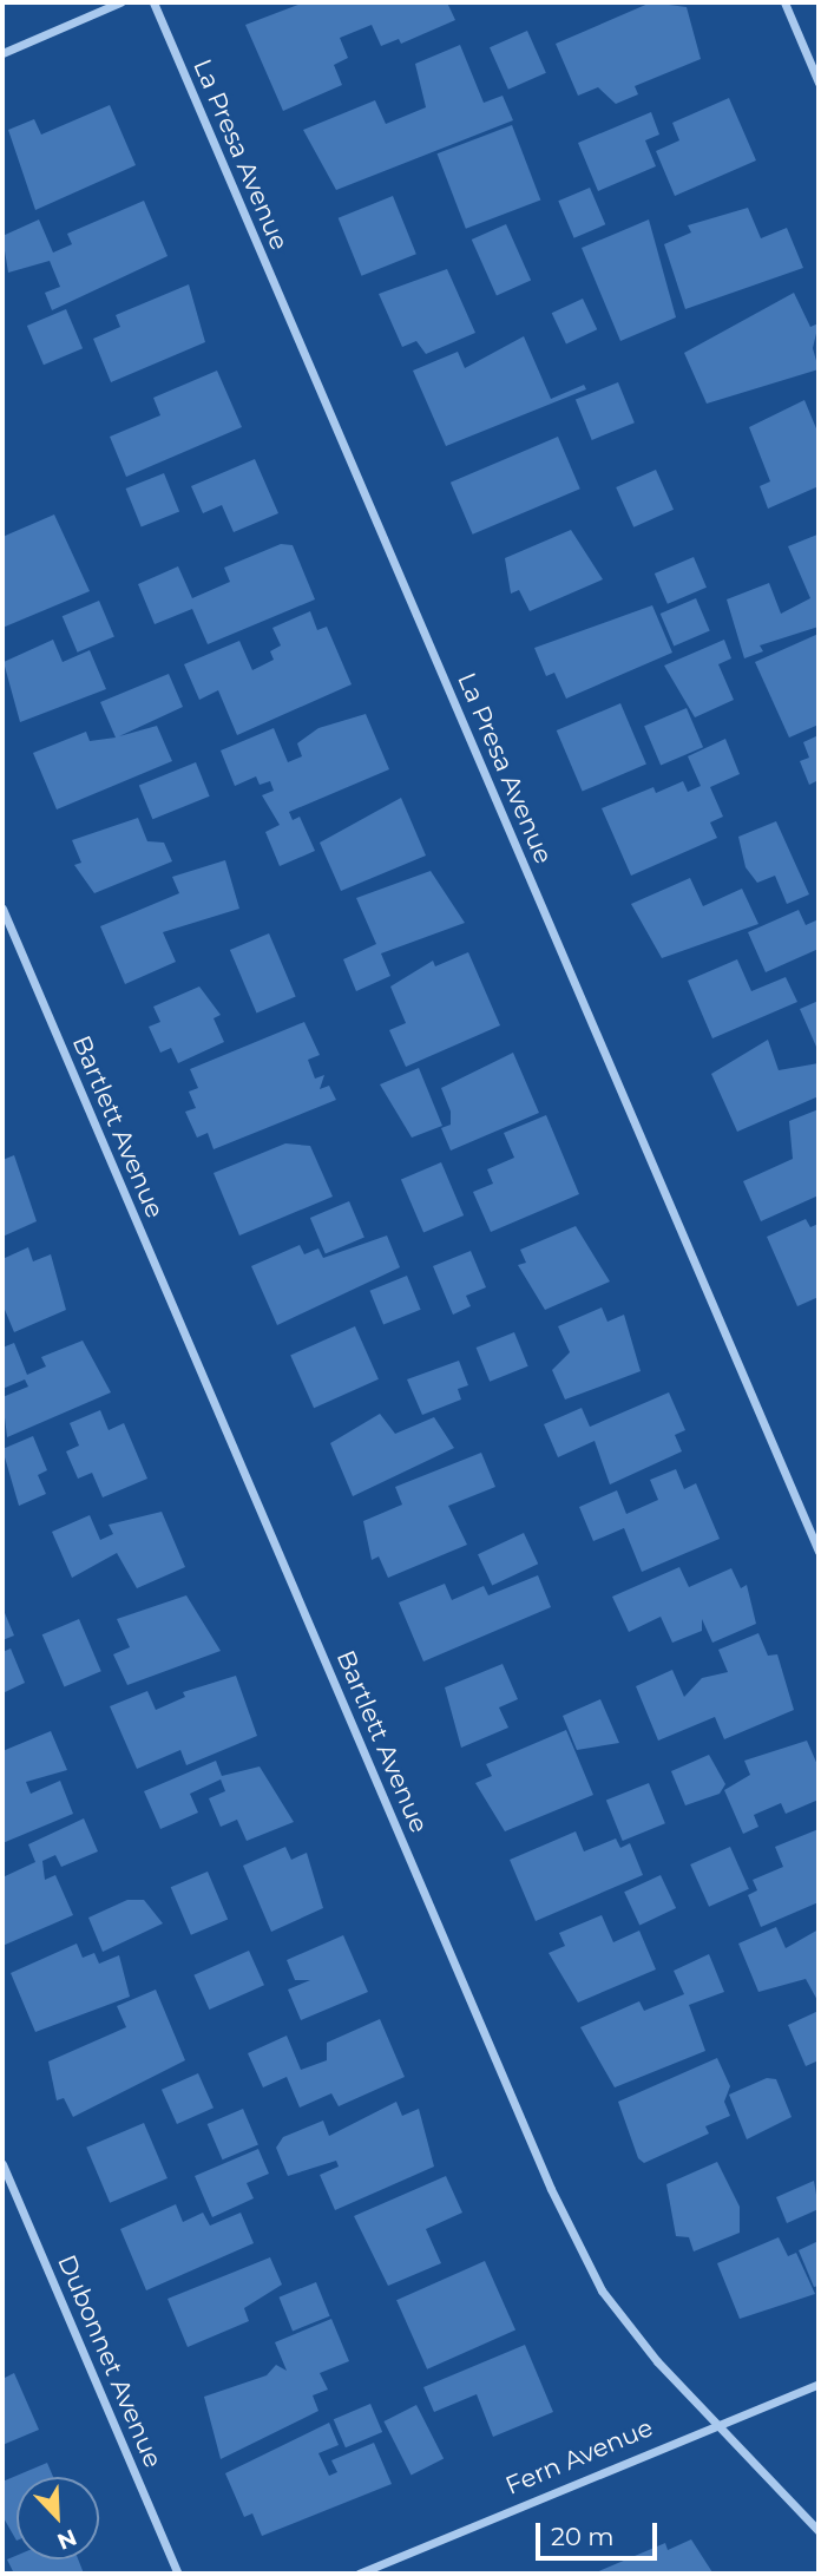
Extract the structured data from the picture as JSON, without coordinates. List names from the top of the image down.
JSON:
{
  "streets": {
    "street": [
      "La Presa Avenue",
      "Bartlett Avenue",
      "Dubonnet Avenue",
      "Fern Avenue"
    ]
  },
  "crossings": [
    ["Bartlett Avenue", "Fern Avenue"]
  ],
  "scale_bar": "20 m",
  "north": "bottom right"
}
